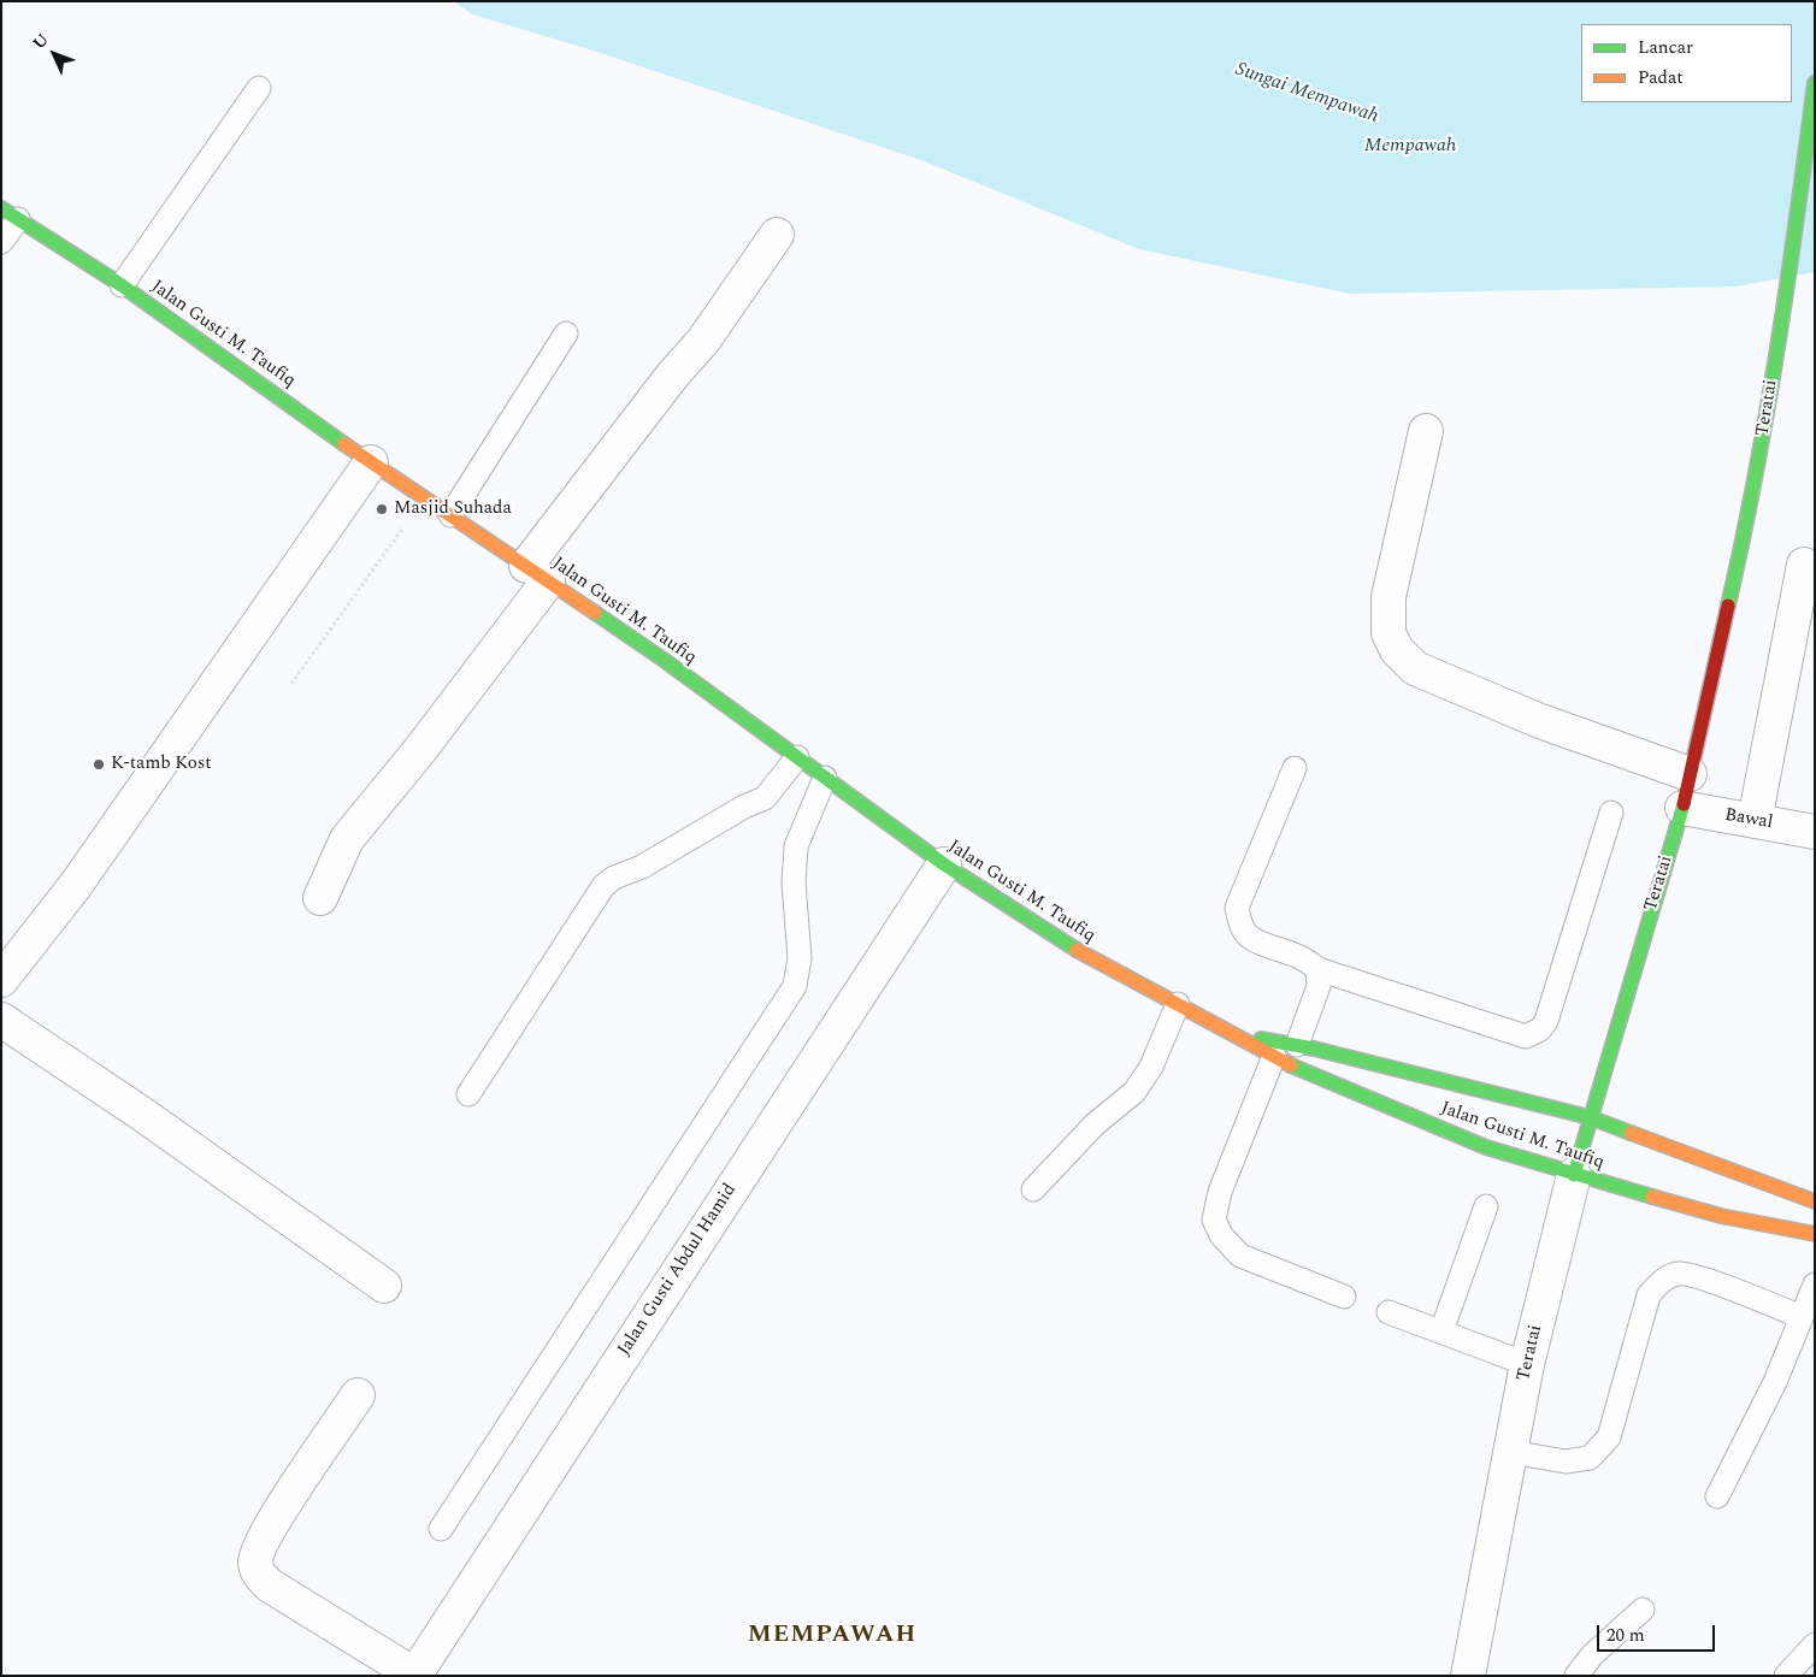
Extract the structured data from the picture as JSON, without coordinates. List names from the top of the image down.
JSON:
{
  "streets": {
    "main road": ["Jalan Gusti M. Taufiq", "Teratai"],
    "street": ["Bawal", "Jalan Gusti Abdul Hamid"]
  },
  "crossings": [
    ["Jalan Gusti M. Taufiq", "Teratai"],
    ["Jalan Gusti M. Taufiq", "Jalan Gusti Abdul Hamid"],
    ["Teratai", "Bawal"]
  ],
  "districts": ["MEMPAWAH"],
  "water": ["Sungai Mempawah", "Mempawah"],
  "places": ["Masjid Suhada", "K-tamb Kost"],
  "legend": ["Lancar", "Padat"],
  "scale_bar": "20 m",
  "north": "top left"
}
